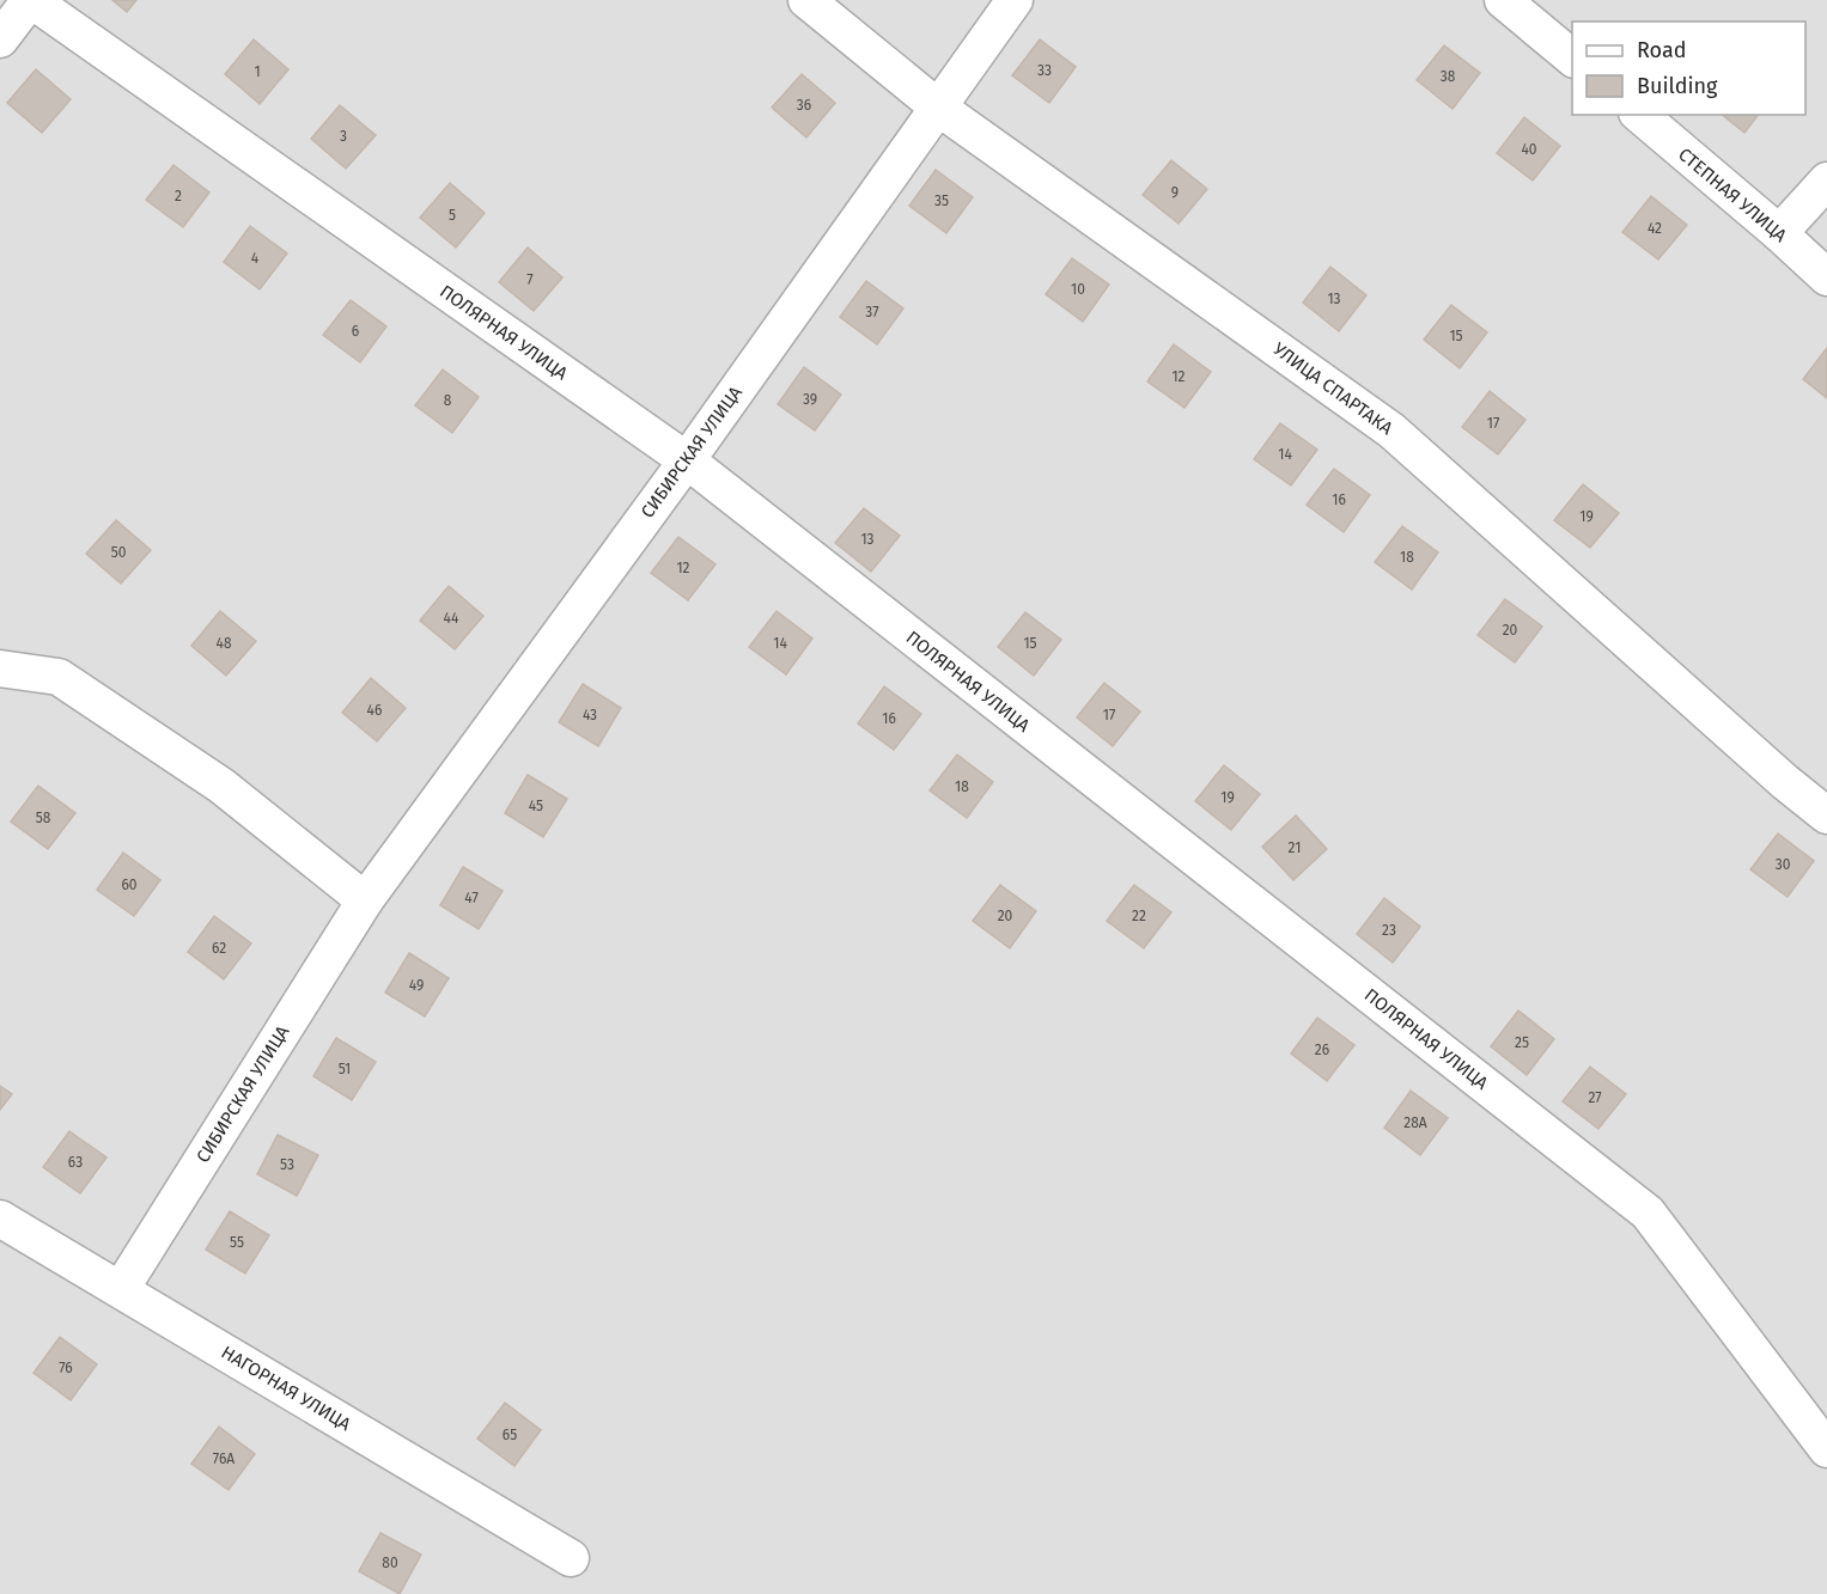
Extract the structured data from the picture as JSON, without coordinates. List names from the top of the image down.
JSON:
{
  "streets": {
    "street": [
      "СТЕПНАЯ УЛИЦА",
      "ПОЛЯРНАЯ УЛИЦА",
      "УЛИЦА СПАРТАКА",
      "СИБИРСКАЯ УЛИЦА",
      "НАГОРНАЯ УЛИЦА"
    ]
  },
  "crossings": [
    ["ПОЛЯРНАЯ УЛИЦА", "СИБИРСКАЯ УЛИЦА"],
    ["УЛИЦА СПАРТАКА", "СИБИРСКАЯ УЛИЦА"],
    ["СИБИРСКАЯ УЛИЦА", "НАГОРНАЯ УЛИЦА"]
  ],
  "house_numbers": [
    "33",
    "1",
    "38",
    "36",
    "3",
    "40",
    "9",
    "2",
    "35",
    "5",
    "42",
    "4",
    "7",
    "10",
    "13",
    "37",
    "6",
    "15",
    "12",
    "39",
    "8",
    "17",
    "14",
    "16",
    "19",
    "13",
    "50",
    "18",
    "12",
    "44",
    "20",
    "48",
    "14",
    "15",
    "46",
    "43",
    "17",
    "16",
    "18",
    "19",
    "45",
    "58",
    "21",
    "30",
    "60",
    "47",
    "20",
    "22",
    "23",
    "62",
    "49",
    "25",
    "26",
    "51",
    "27",
    "28А",
    "63",
    "53",
    "55",
    "76",
    "65",
    "76А",
    "80"
  ],
  "legend": ["Road", "Building"]
}
